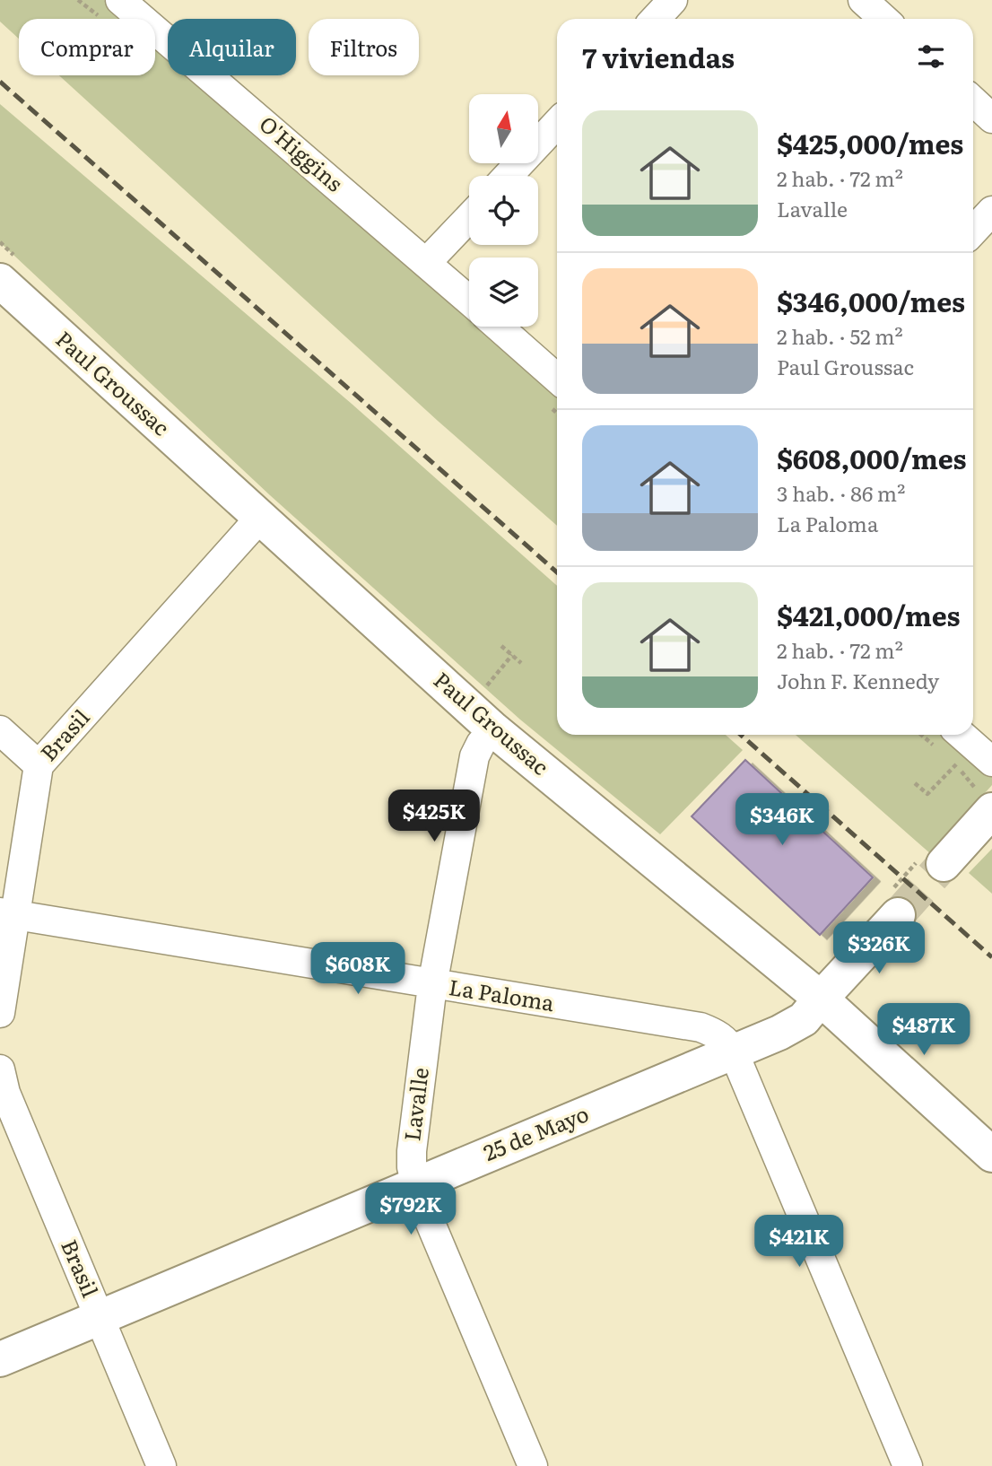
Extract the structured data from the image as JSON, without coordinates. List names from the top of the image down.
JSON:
{
  "streets": {
    "street": [
      "O'Higgins",
      "Paul Groussac",
      "Brasil",
      "La Paloma",
      "Lavalle",
      "25 de Mayo"
    ]
  },
  "crossings": [
    ["Paul Groussac", "Brasil"],
    ["Paul Groussac", "Lavalle"],
    ["Paul Groussac", "25 de Mayo"],
    ["Brasil", "La Paloma"],
    ["Brasil", "25 de Mayo"],
    ["La Paloma", "Lavalle"],
    ["La Paloma", "25 de Mayo"],
    ["Lavalle", "25 de Mayo"]
  ],
  "north": "top",
  "page": {
    "chip": ["Comprar", "Alquilar", "Filtros"],
    "heading": "7 viviendas",
    "list": [
      {
        "name": "$425,000/mes",
        "note": "2 hab. · 72 m² · Lavalle"
      },
      {
        "name": "$346,000/mes",
        "note": "2 hab. · 52 m² · Paul Groussac"
      },
      {
        "name": "$608,000/mes",
        "note": "3 hab. · 86 m² · La Paloma"
      },
      {
        "name": "$421,000/mes",
        "note": "2 hab. · 72 m² · John F. Kennedy"
      }
    ],
    "price": [
      "$425K",
      "$346K",
      "$326K",
      "$608K",
      "$487K",
      "$792K",
      "$421K"
    ]
  }
}
